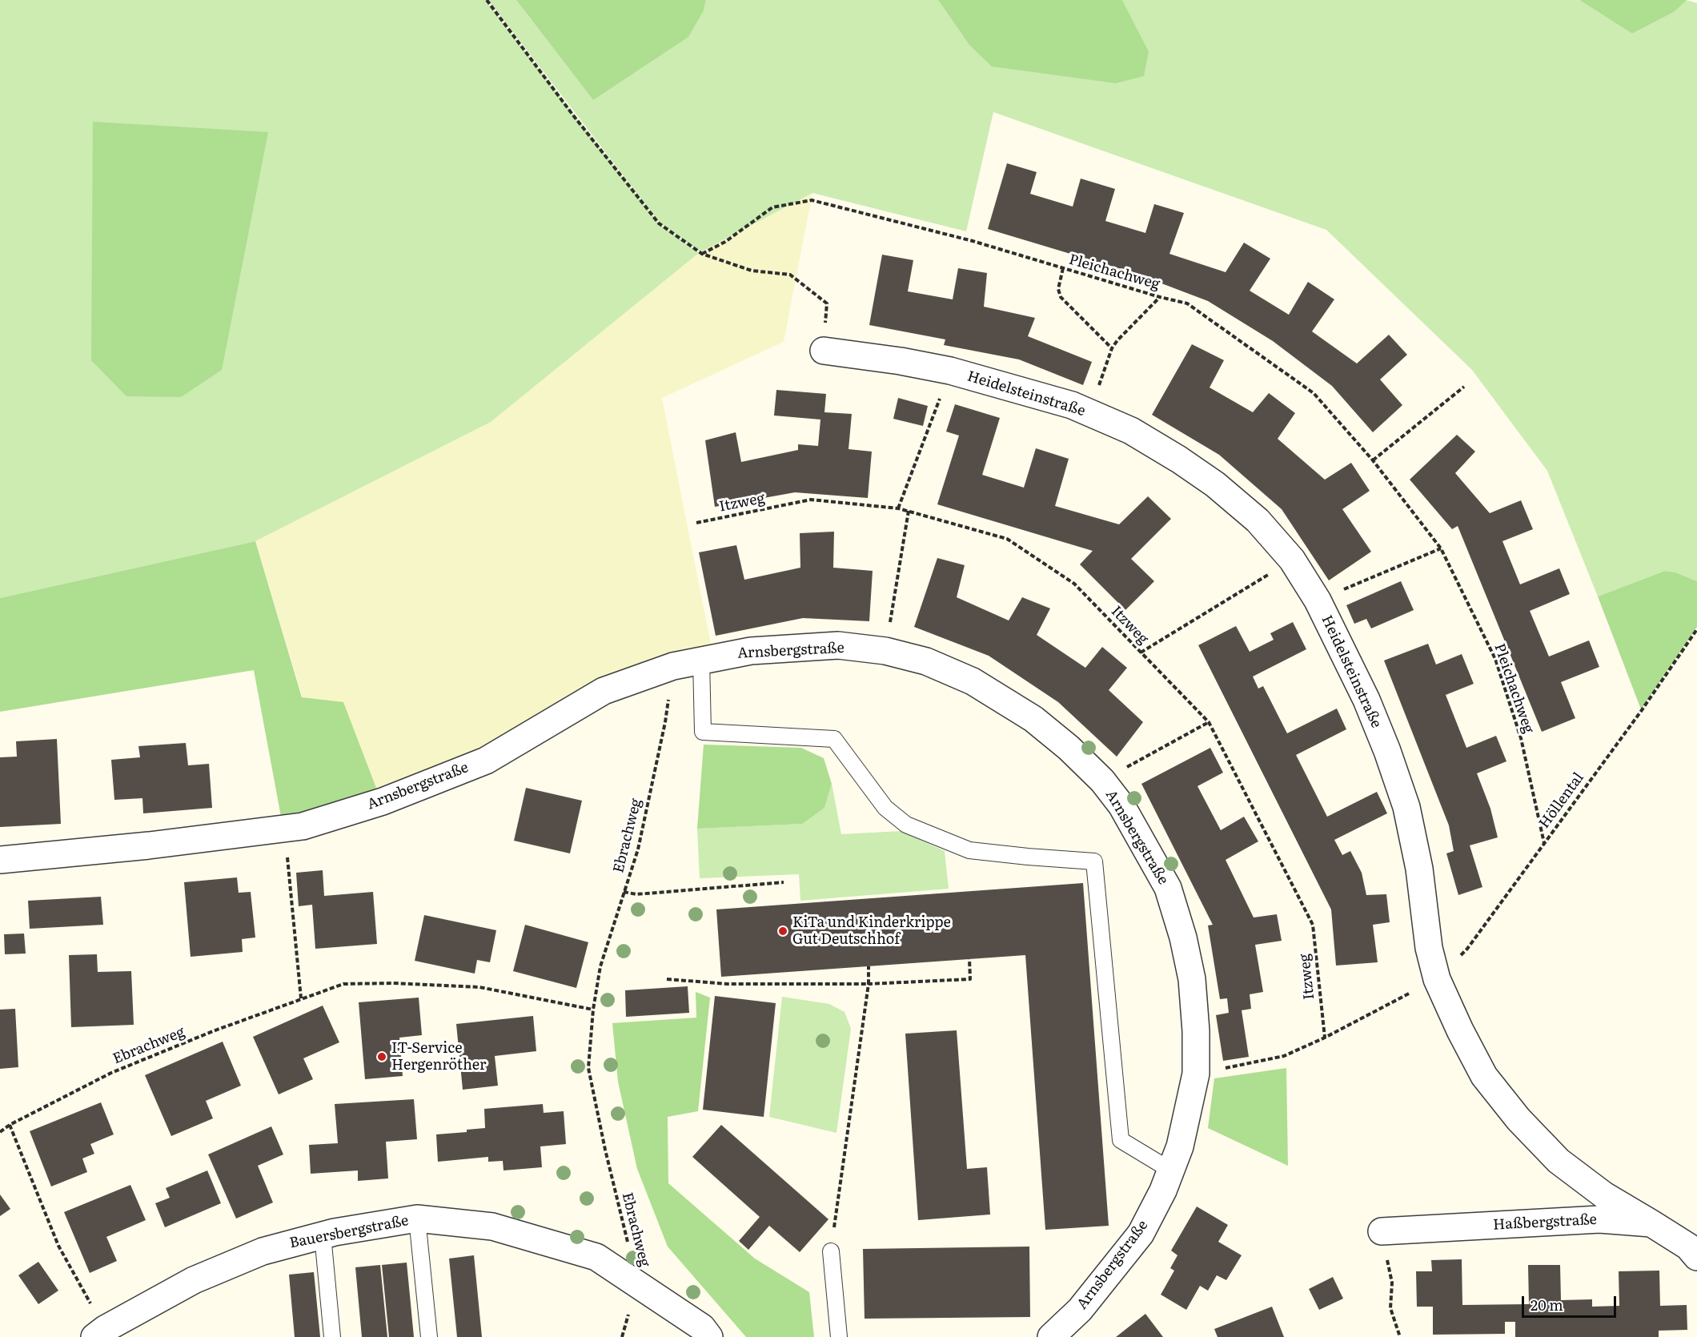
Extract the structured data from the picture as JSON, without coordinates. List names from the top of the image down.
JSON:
{
  "streets": {
    "street": [
      "Heidelsteinstraße",
      "Arnsbergstraße",
      "Haßbergstraße",
      "Bauersbergstraße"
    ],
    "path": [
      "Pleichachweg",
      "Itzweg",
      "Höllental",
      "Ebrachweg"
    ]
  },
  "crossings": [
    ["Pleichachweg", "Höllental"],
    ["Heidelsteinstraße", "Höllental"],
    ["Heidelsteinstraße", "Haßbergstraße"],
    ["Itzweg", "Höllental"],
    ["Arnsbergstraße", "Ebrachweg"],
    ["Ebrachweg", "Bauersbergstraße"]
  ],
  "places": ["KiTa und Kinderkrippe Gut Deutschhof", "IT-Service Hergenröther"],
  "scale_bar": "20 m"
}
